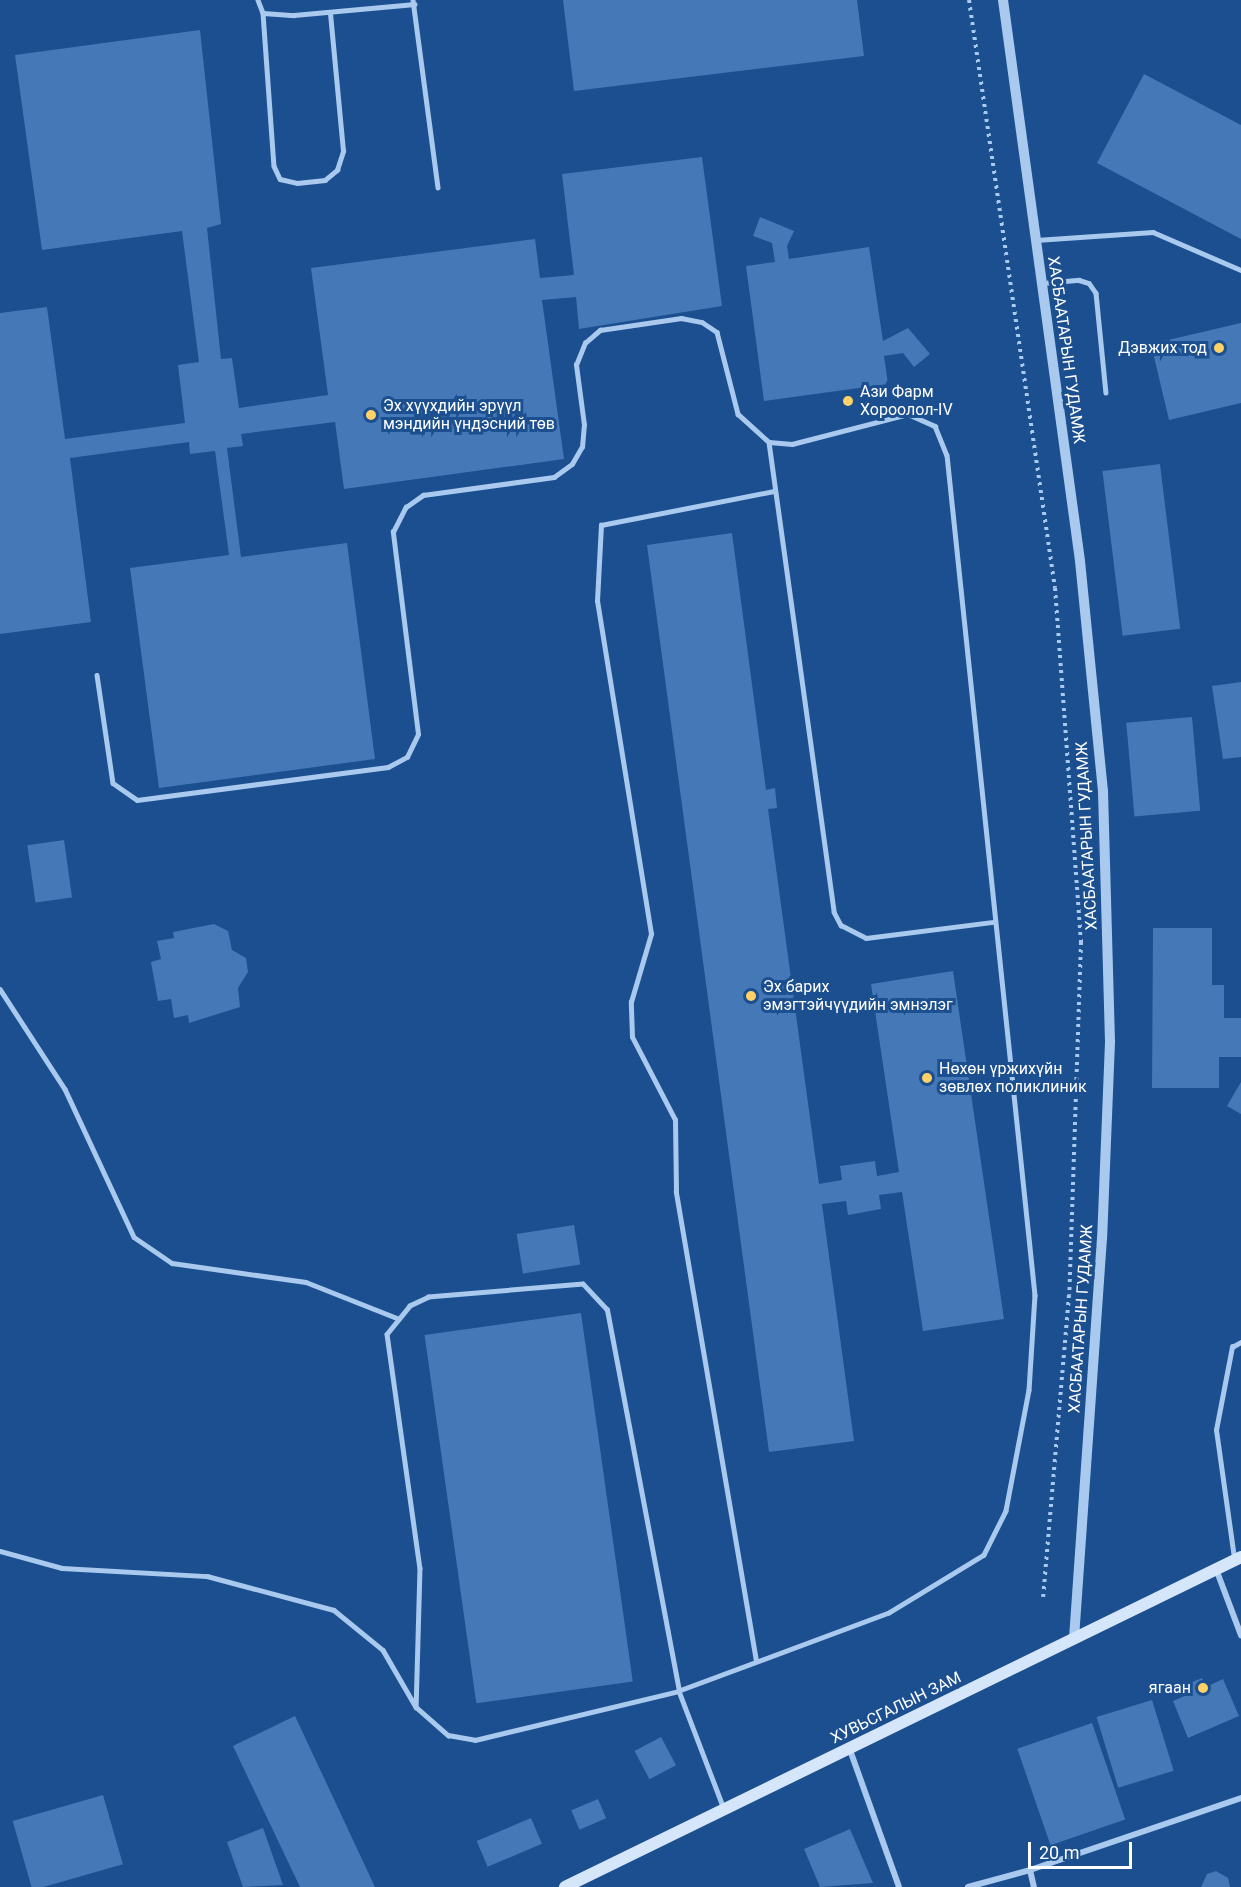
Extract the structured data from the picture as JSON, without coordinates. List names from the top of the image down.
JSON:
{
  "streets": {
    "main road": ["ХУВЬСГАЛЫН ЗАМ"],
    "street": ["ХАСБААТАРЫН ГУДАМЖ"]
  },
  "crossings": [
    ["ХАСБААТАРЫН ГУДАМЖ", "ХУВЬСГАЛЫН ЗАМ"]
  ],
  "places": [
    "Дэвжих тод",
    "Ази Фарм Хороолол-IV",
    "Эх хүүхдийн эрүүл мэндийн үндэсний төв",
    "Эх барих эмэгтэйчүүдийн эмнэлэг",
    "Нөхөн үржихүйн зөвлөх поликлиник",
    "ягаан"
  ],
  "scale_bar": "20 m"
}
